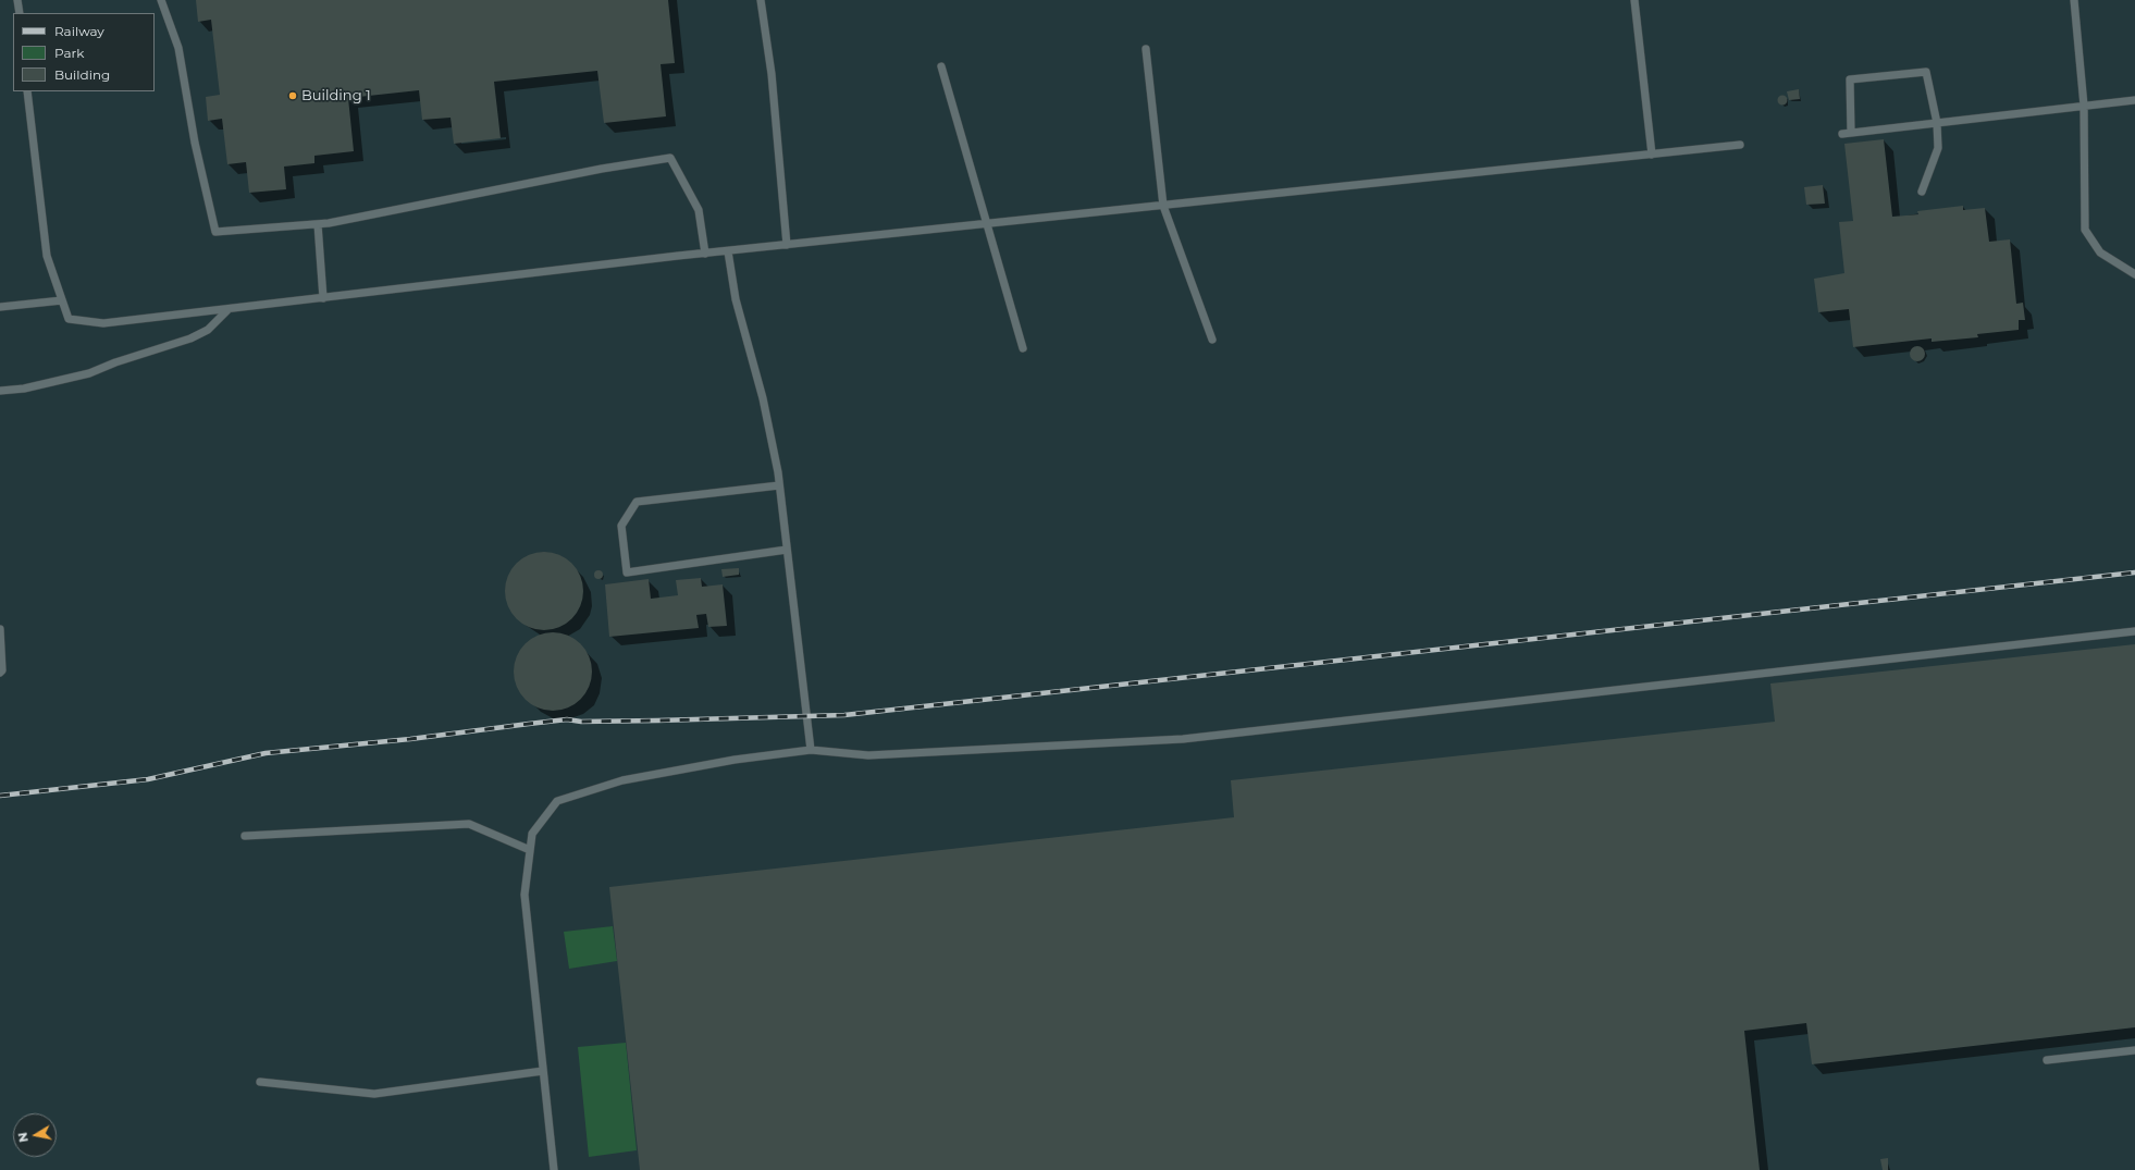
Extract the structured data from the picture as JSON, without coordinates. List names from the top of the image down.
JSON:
{
  "places": ["Building 1"],
  "legend": ["Railway", "Park", "Building"],
  "north": "left"
}
